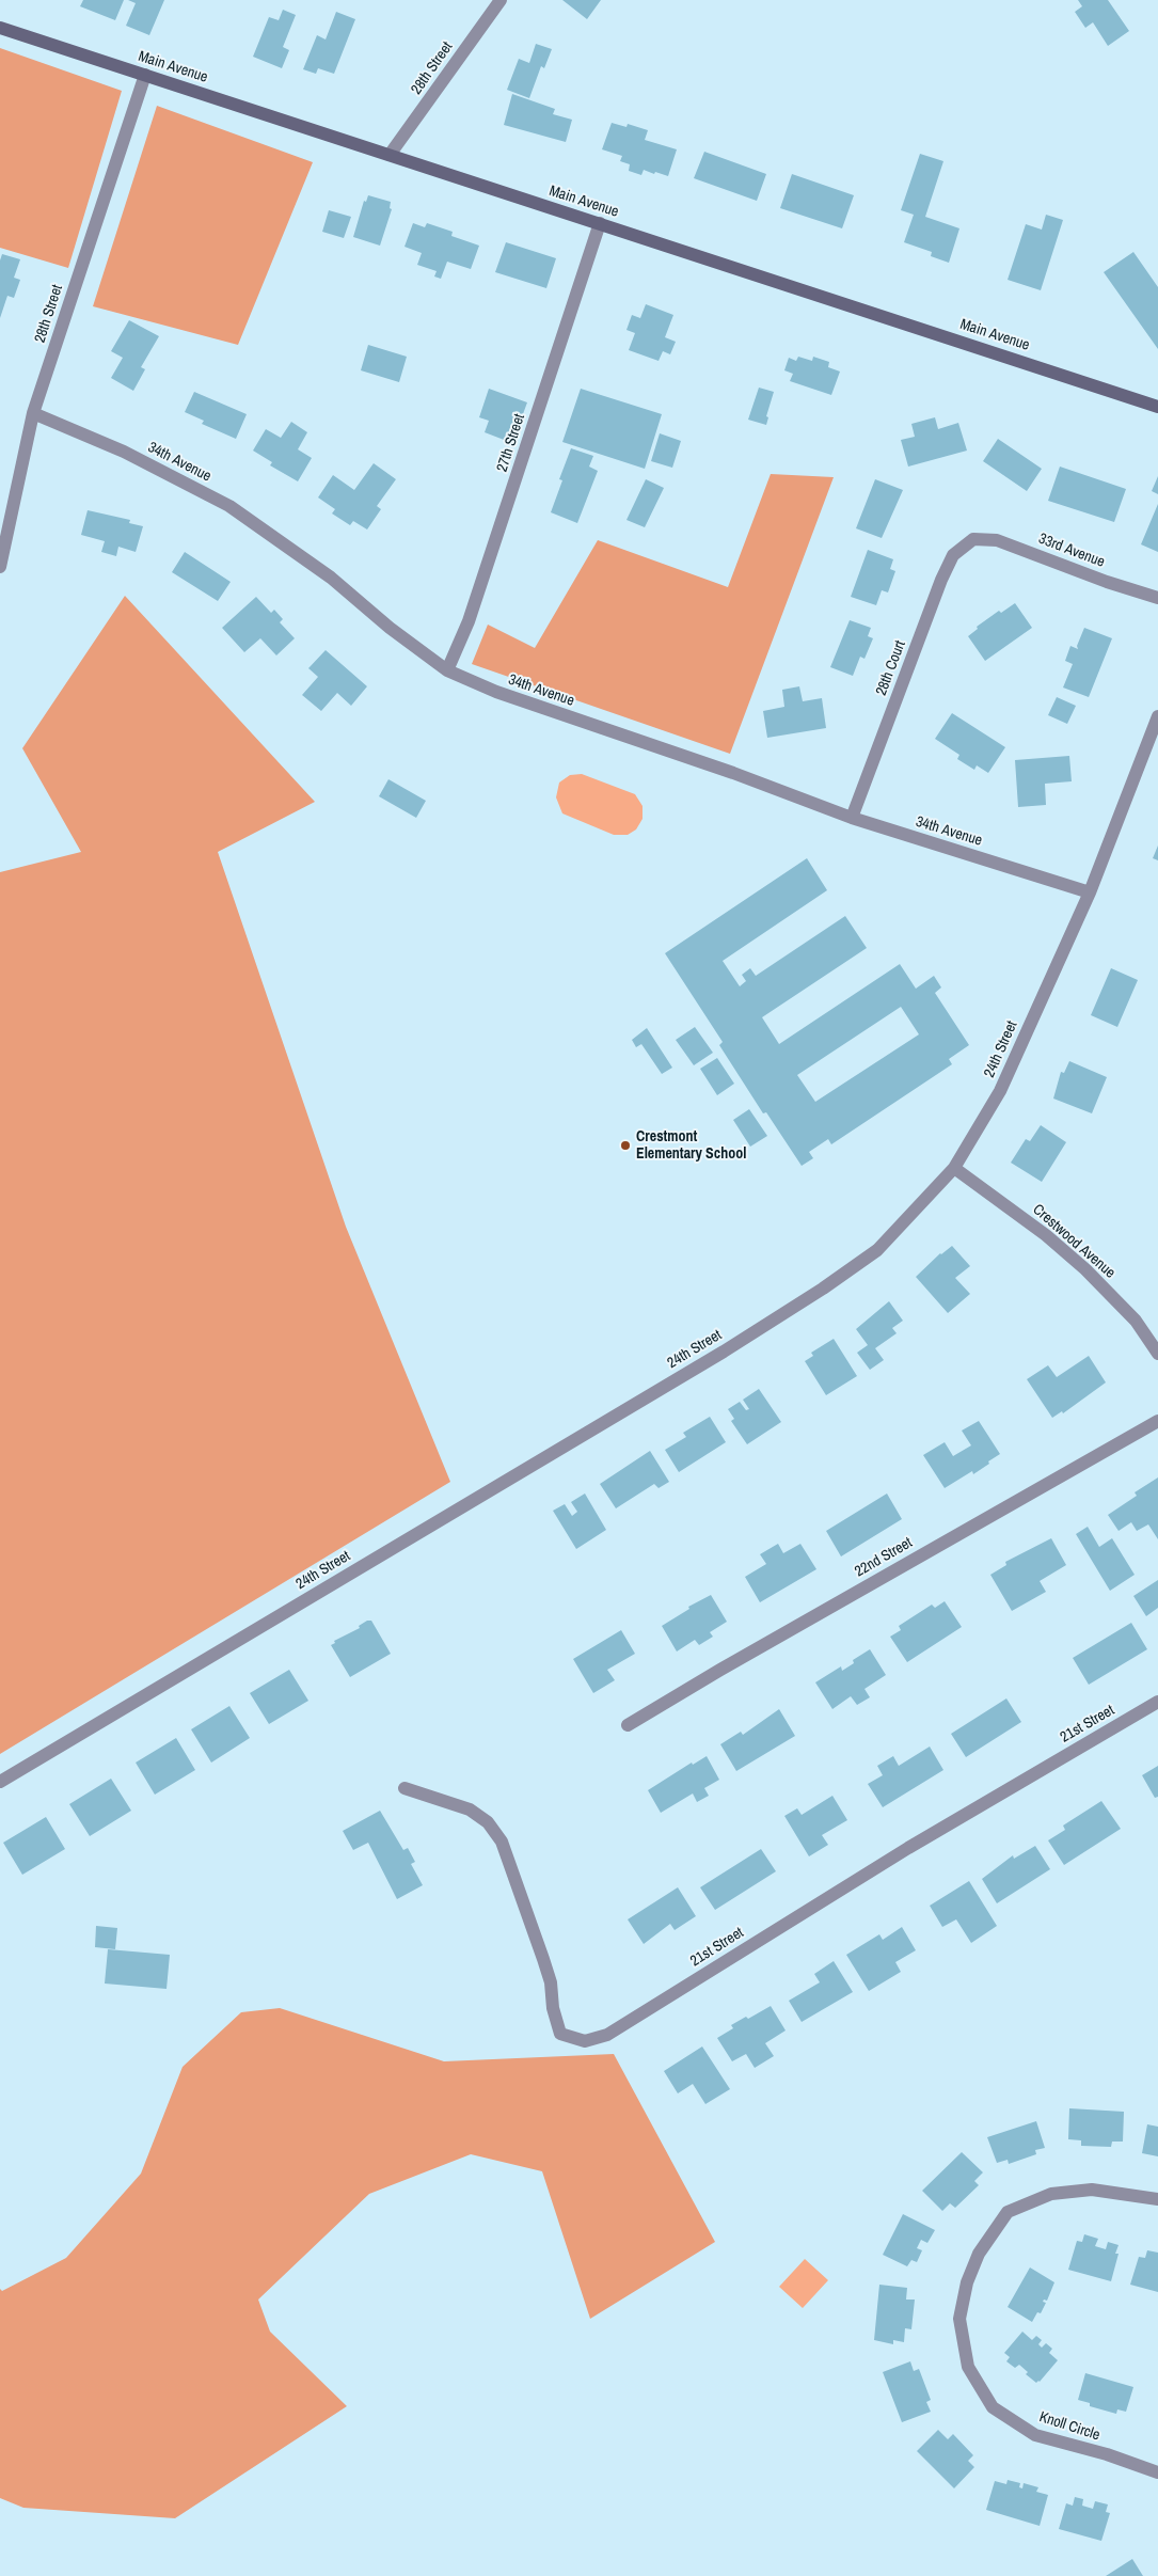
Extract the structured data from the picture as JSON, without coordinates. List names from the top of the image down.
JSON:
{
  "streets": {
    "main road": ["Main Avenue"],
    "street": [
      "28th Street",
      "27th Street",
      "34th Avenue",
      "33rd Avenue",
      "28th Court",
      "24th Street",
      "Crestwood Avenue",
      "22nd Street",
      "21st Street",
      "Knoll Circle"
    ]
  },
  "crossings": [
    ["Main Avenue", "28th Street"],
    ["Main Avenue", "27th Street"],
    ["28th Street", "34th Avenue"],
    ["27th Street", "34th Avenue"],
    ["34th Avenue", "28th Court"],
    ["34th Avenue", "24th Street"],
    ["33rd Avenue", "28th Court"],
    ["24th Street", "Crestwood Avenue"]
  ],
  "places": ["Crestmont Elementary School"]
}
